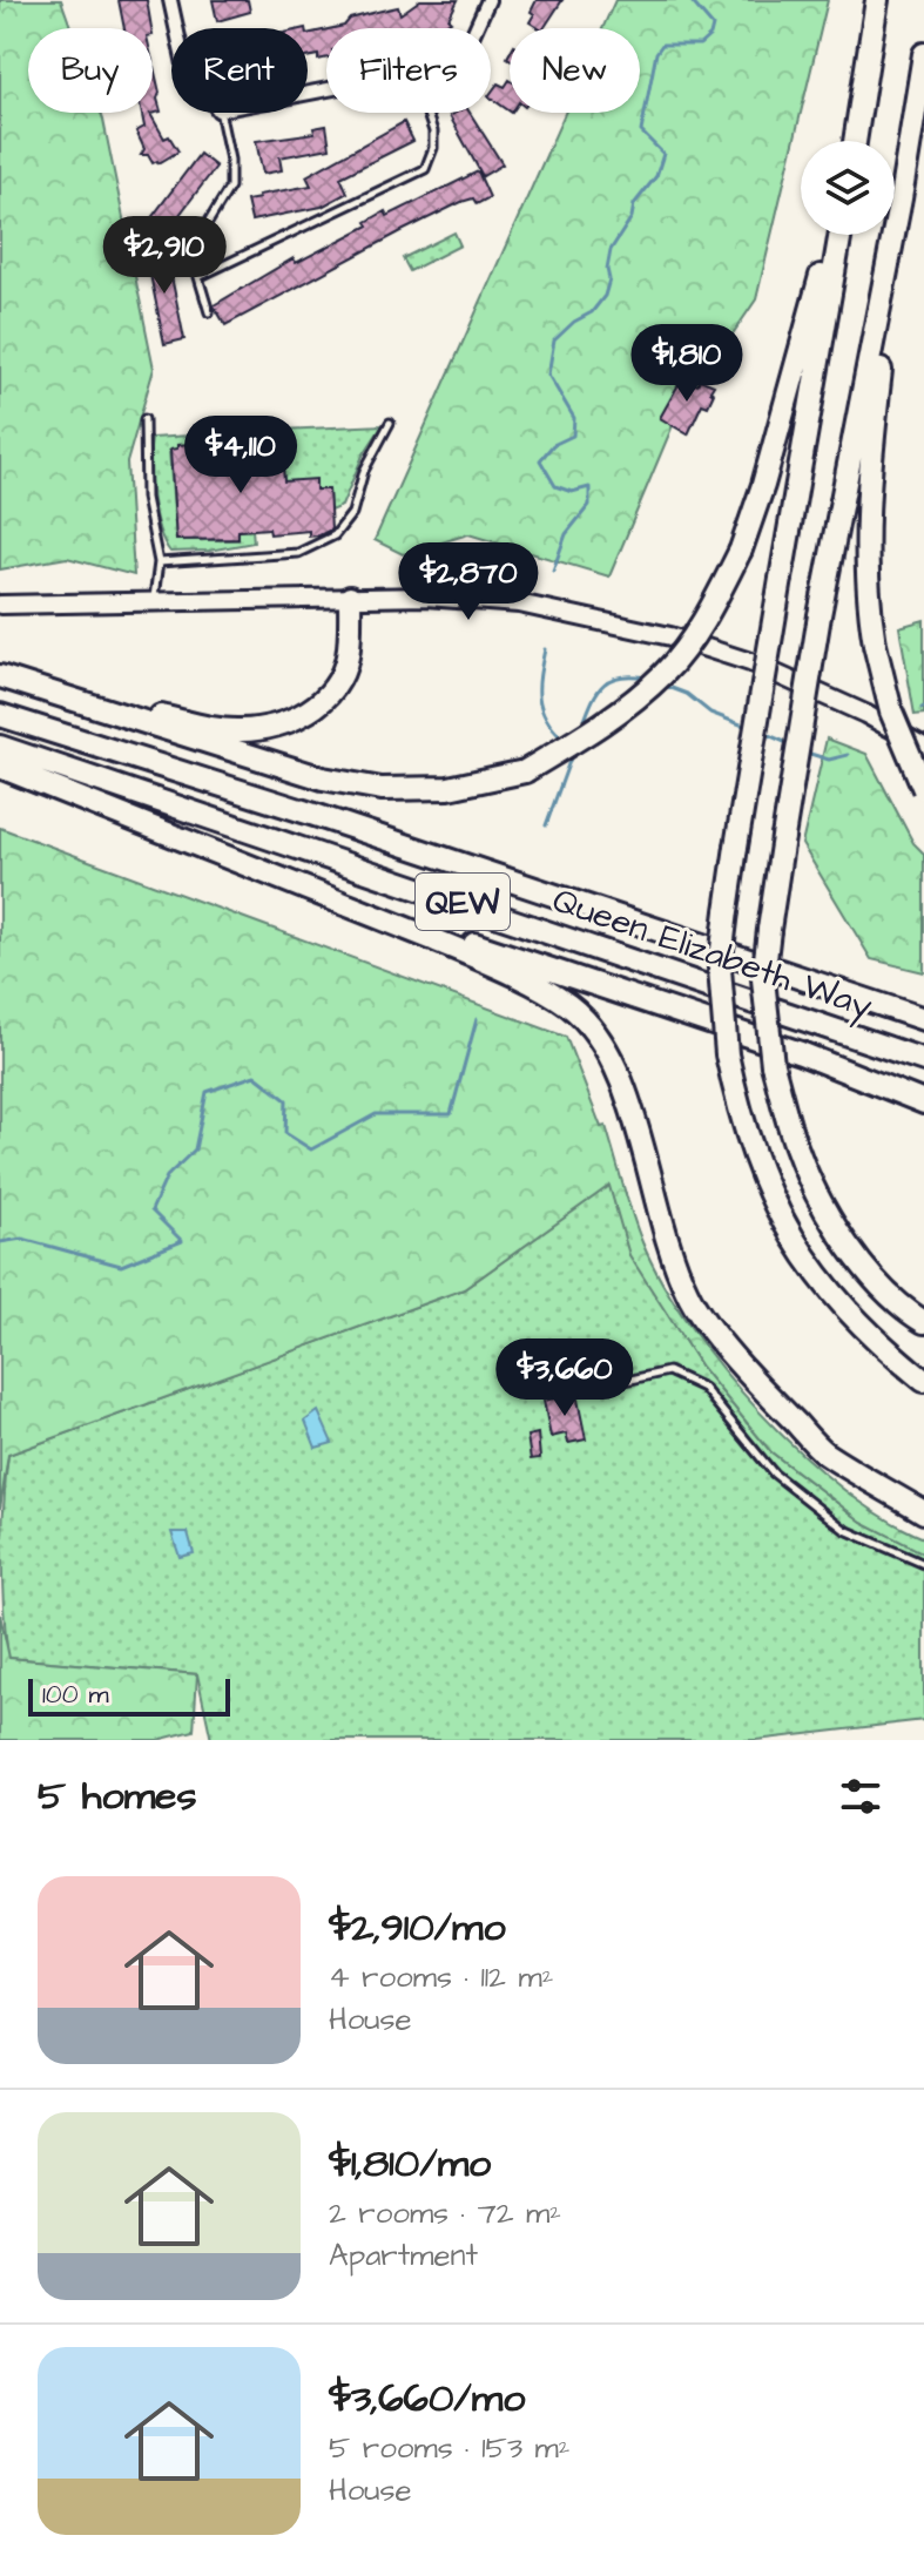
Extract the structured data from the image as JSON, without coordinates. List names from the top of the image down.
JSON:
{
  "streets": {
    "highway": ["QEW", "Queen Elizabeth Way"]
  },
  "scale_bar": "100 m",
  "page": {
    "chip": [
      "Buy",
      "Rent",
      "Filters",
      "New"
    ],
    "price": [
      "$2,910",
      "$1,810",
      "$4,110",
      "$2,870",
      "$3,660"
    ],
    "scale": "100 m",
    "heading": "5 homes",
    "list": [
      {
        "name": "$2,910/mo",
        "note": "4 rooms · 112 m² · House"
      },
      {
        "name": "$1,810/mo",
        "note": "2 rooms · 72 m² · Apartment"
      },
      {
        "name": "$3,660/mo",
        "note": "5 rooms · 153 m² · House"
      }
    ]
  }
}
